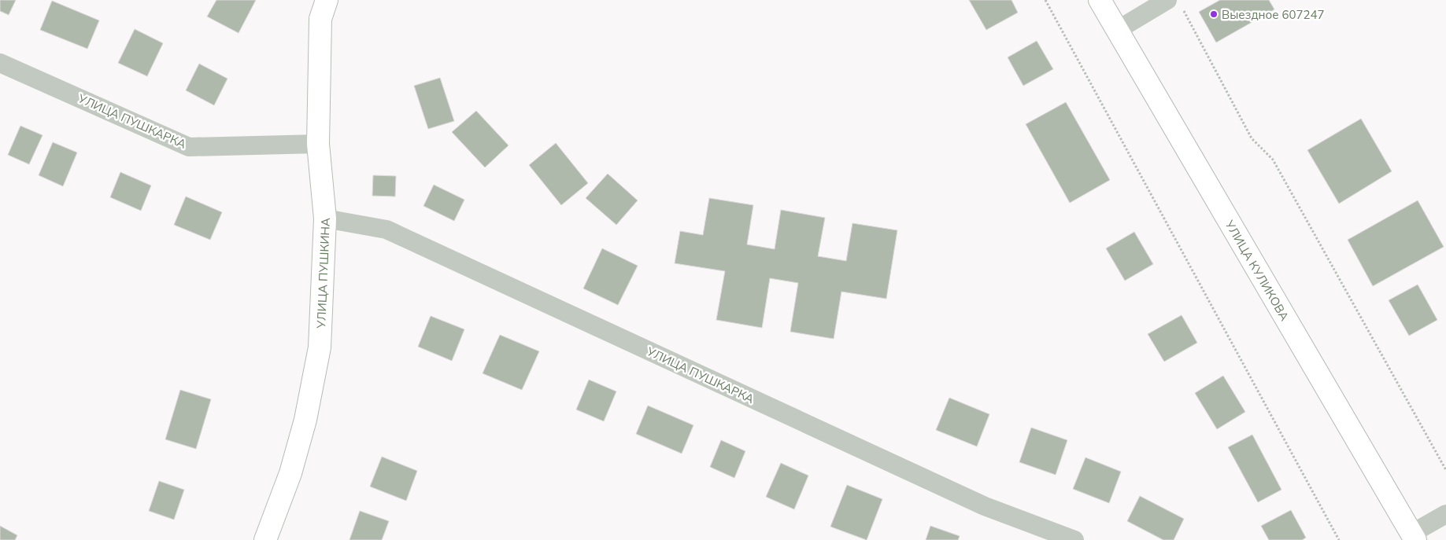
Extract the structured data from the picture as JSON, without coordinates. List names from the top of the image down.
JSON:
{
  "streets": {
    "main road": ["УЛИЦА КУЛИКОВА", "УЛИЦА ПУШКИНА"],
    "street": ["УЛИЦА ПУШКАРКА"]
  },
  "crossings": [
    ["УЛИЦА ПУШКАРКА", "УЛИЦА ПУШКИНА"]
  ],
  "places": ["Выездное 607247"]
}
